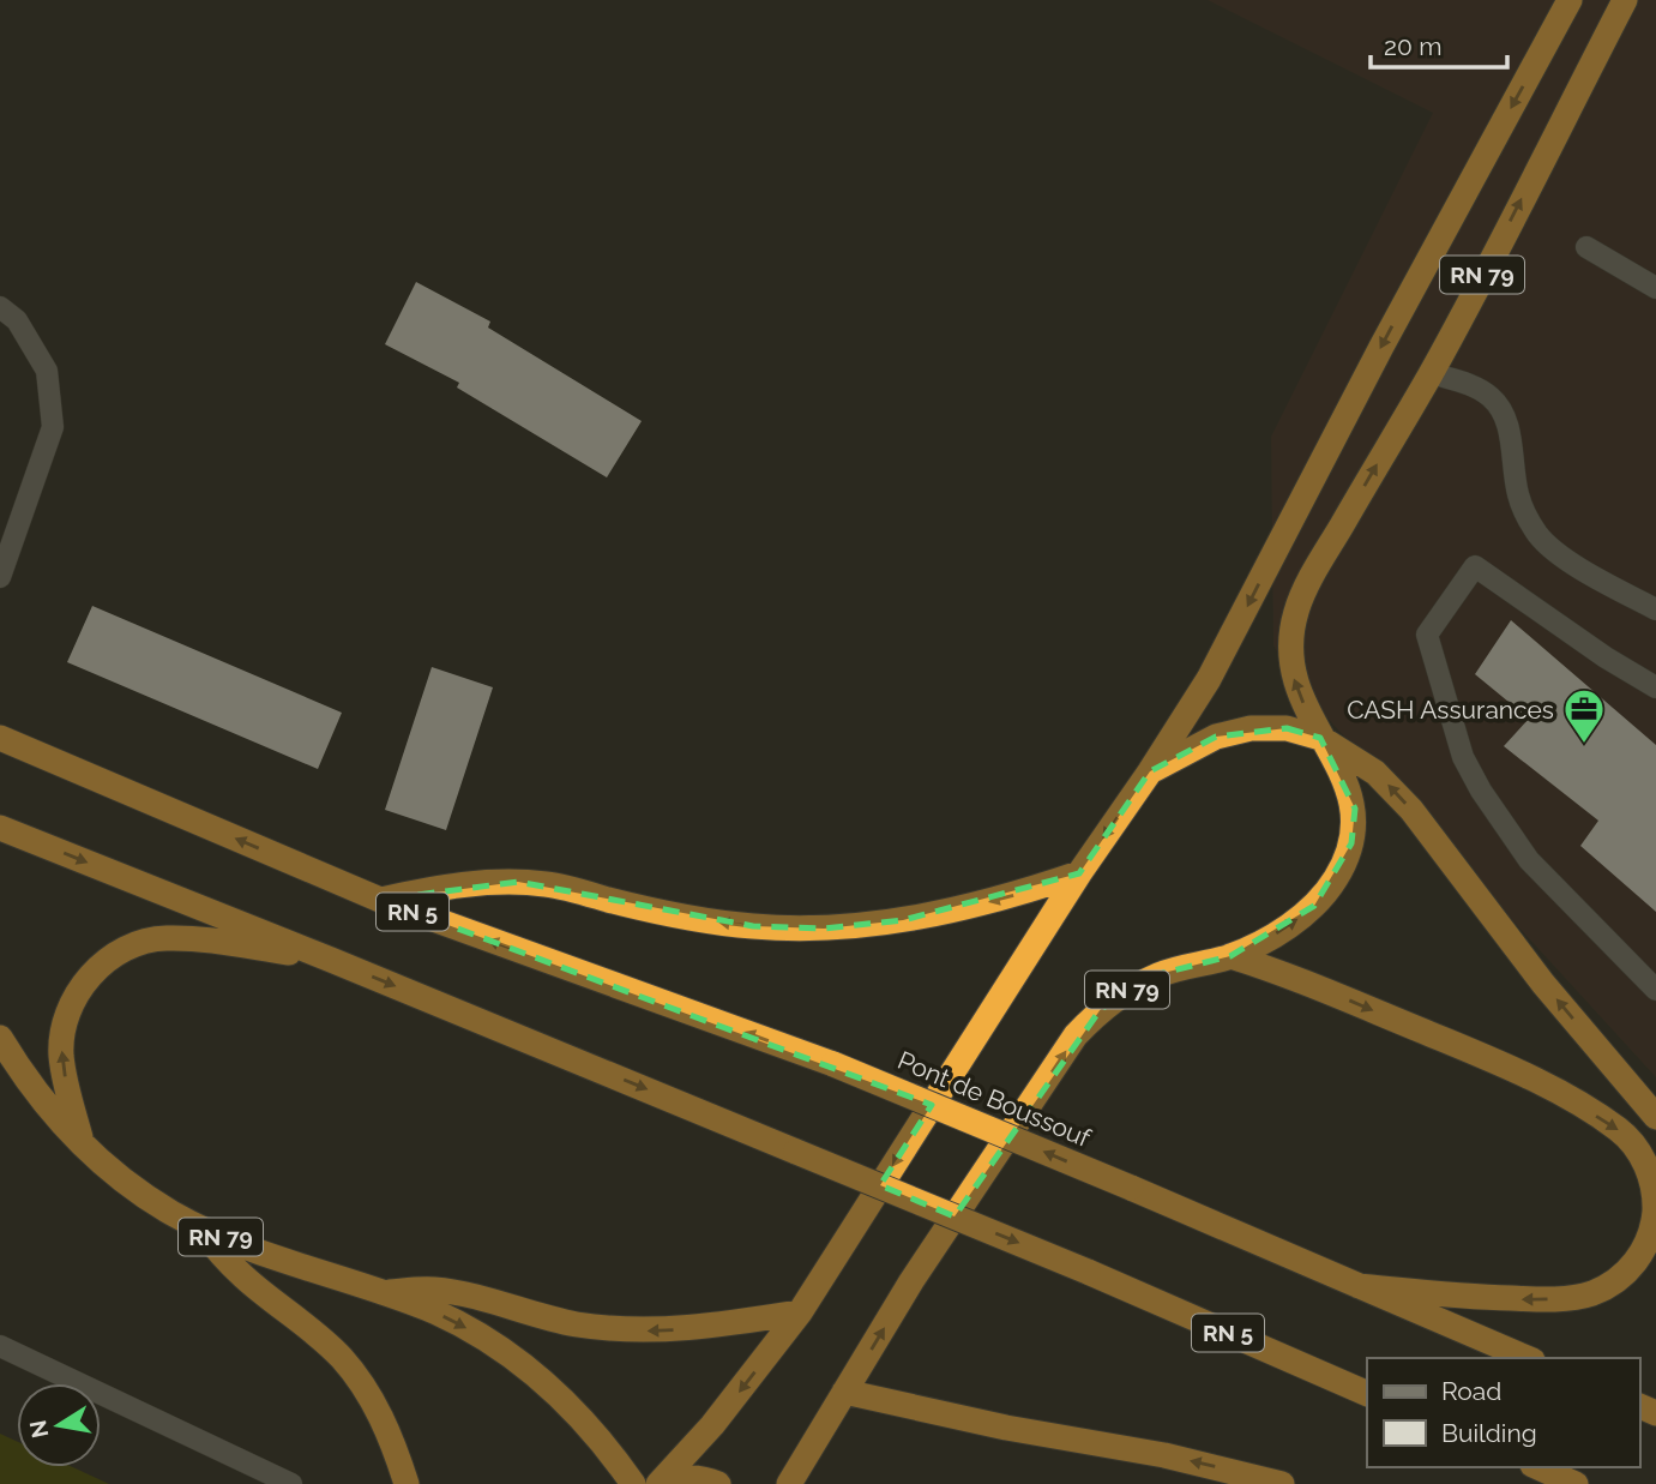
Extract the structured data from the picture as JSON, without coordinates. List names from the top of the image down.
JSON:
{
  "streets": {
    "highway": ["RN 79", "RN 5", "Pont de Boussouf"]
  },
  "crossings": [
    ["RN 5", "Pont de Boussouf"]
  ],
  "places": {
    "office": ["CASH Assurances"]
  },
  "legend": ["Road", "Building"],
  "scale_bar": "20 m",
  "north": "left"
}
